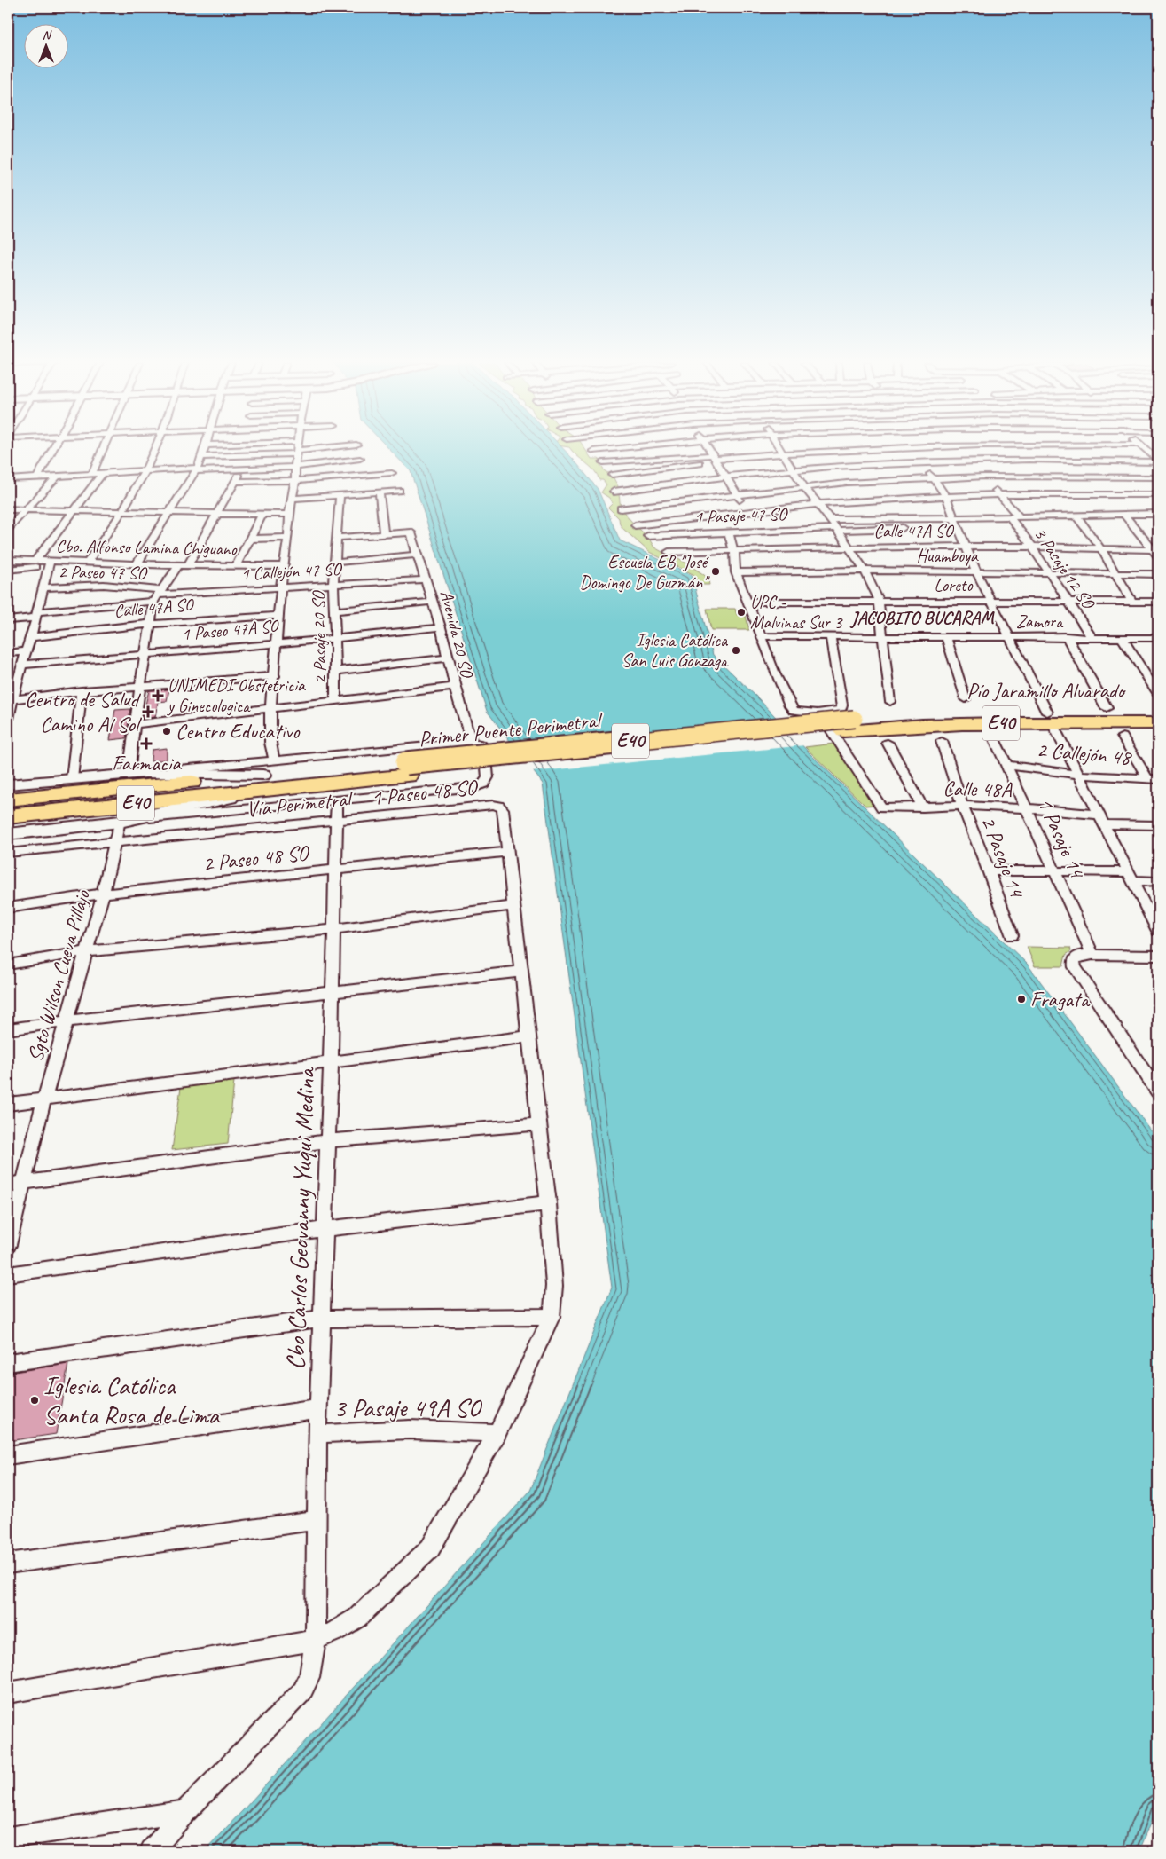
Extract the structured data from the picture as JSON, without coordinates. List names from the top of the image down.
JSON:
{
  "streets": {
    "highway": [
      "Pío Jaramillo Alvarado",
      "E40",
      "Primer Puente Perimetral",
      "Vía Perimetral"
    ],
    "street": [
      "1 Pasaje 47 SO",
      "Calle 47A SO",
      "Cbo. Alfonso Lamina Chiguano",
      "Huamboya",
      "3 Pasaje 12 SO",
      "1 Callejón 47 SO",
      "2 Paseo 47 SO",
      "Loreto",
      "Zamora",
      "1 Paseo 47A SO",
      "Avenida 20 SO",
      "2 Pasaje 20 SO",
      "2 Callejón 48",
      "Calle 48A",
      "1 Paseo 48 SO",
      "1 Pasaje 14",
      "2 Pasaje 14",
      "2 Paseo 48 SO",
      "Sgto Wilson Cueva Pillajo",
      "Cbo Carlos Geovanny Yuqui Medina",
      "3 Pasaje 49A SO"
    ]
  },
  "crossings": [
    ["1 Pasaje 47 SO", "Calle 47A SO"],
    ["Calle 47A SO", "3 Pasaje 12 SO"],
    ["Huamboya", "3 Pasaje 12 SO"],
    ["3 Pasaje 12 SO", "Loreto"],
    ["3 Pasaje 12 SO", "Zamora"],
    ["1 Callejón 47 SO", "2 Paseo 47 SO"],
    ["1 Callejón 47 SO", "Avenida 20 SO"],
    ["1 Callejón 47 SO", "2 Pasaje 20 SO"],
    ["1 Paseo 47A SO", "Avenida 20 SO"],
    ["1 Paseo 47A SO", "2 Pasaje 20 SO"],
    ["Avenida 20 SO", "Vía Perimetral"],
    ["Pío Jaramillo Alvarado", "Primer Puente Perimetral"],
    ["Primer Puente Perimetral", "Vía Perimetral"],
    ["2 Callejón 48", "1 Pasaje 14"],
    ["Calle 48A", "1 Pasaje 14"],
    ["Calle 48A", "2 Pasaje 14"],
    ["1 Paseo 48 SO", "2 Paseo 48 SO"],
    ["1 Paseo 48 SO", "Sgto Wilson Cueva Pillajo"],
    ["1 Paseo 48 SO", "Cbo Carlos Geovanny Yuqui Medina"],
    ["Vía Perimetral", "Sgto Wilson Cueva Pillajo"],
    ["Vía Perimetral", "Cbo Carlos Geovanny Yuqui Medina"],
    ["2 Paseo 48 SO", "Sgto Wilson Cueva Pillajo"],
    ["2 Paseo 48 SO", "Cbo Carlos Geovanny Yuqui Medina"],
    ["Cbo Carlos Geovanny Yuqui Medina", "3 Pasaje 49A SO"]
  ],
  "districts": ["JACOBITO BUCARAM"],
  "places": {
    "other": [
      "Escuela EB \"José Domingo De Guzmán\"",
      "UPC - Malvinas Sur 3",
      "Iglesia Católica San Luis Gonzaga",
      "Centro Educativo",
      "Fragata",
      "Iglesia Católica Santa Rosa de Lima"
    ],
    "health": ["UNIMEDI Obstetricia y Ginecologica", "Centro de Salud Camino Al Sol", "Farmacia"]
  },
  "north": "top"
}
